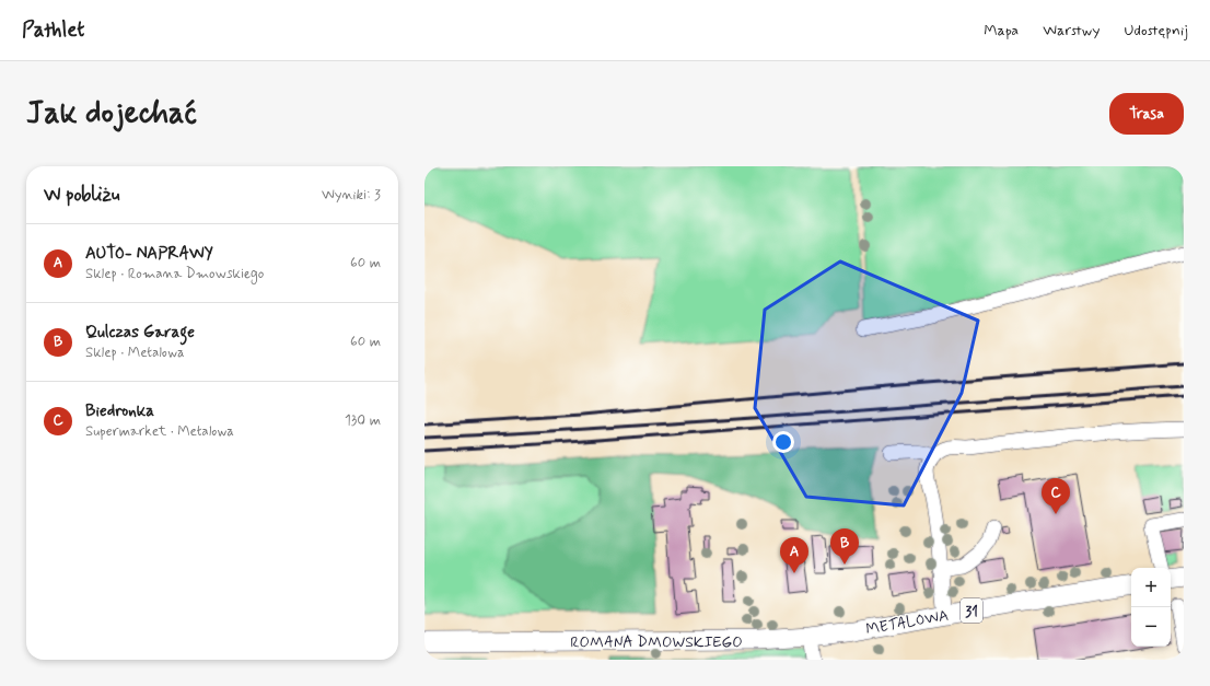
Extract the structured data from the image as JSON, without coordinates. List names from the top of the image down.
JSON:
{
  "streets": {
    "main road": ["31", "METALOWA", "ROMANA DMOWSKIEGO"]
  },
  "crossings": [
    ["METALOWA", "ROMANA DMOWSKIEGO"]
  ],
  "page": {
    "header": "Pathlet",
    "nav": ["Mapa", "Warstwy", "Udostępnij"],
    "buttons": "Trasa",
    "title": "Jak dojechać",
    "heading": ["W pobliżu", "Wyniki: 3"],
    "list": [
      {
        "mark": "A",
        "name": "AUTO- NAPRAWY",
        "note": "Sklep · Romana Dmowskiego",
        "value": "60 m"
      },
      {
        "mark": "B",
        "name": "Qulczas Garage",
        "note": "Sklep · Metalowa",
        "value": "60 m"
      },
      {
        "mark": "C",
        "name": "Biedronka",
        "note": "Supermarket · Metalowa",
        "value": "130 m"
      }
    ],
    "pins": ["C", "B", "A"],
    "map_buttons": ["+", "−"]
  }
}
